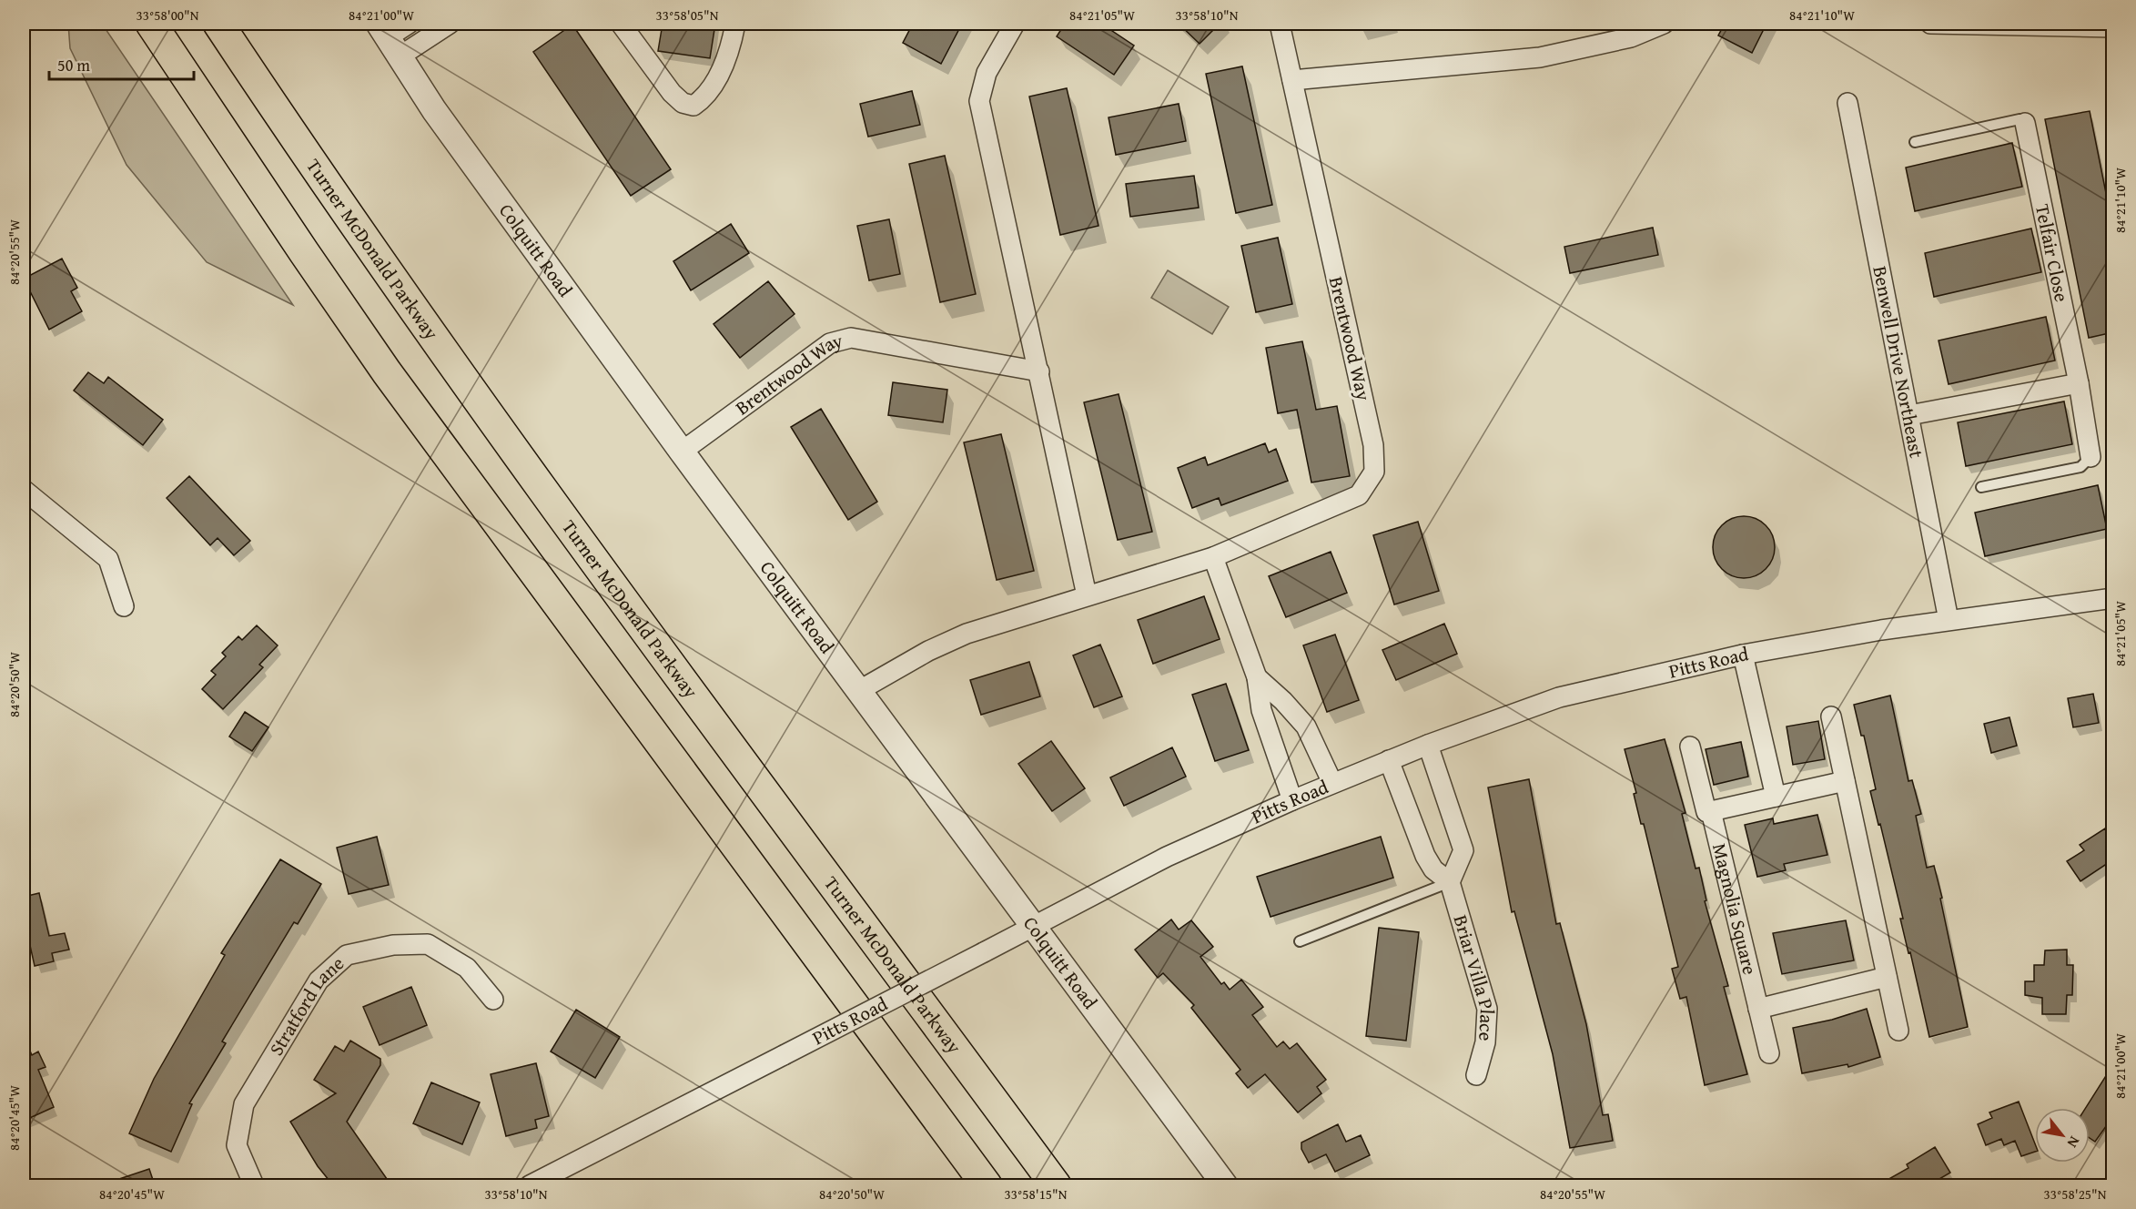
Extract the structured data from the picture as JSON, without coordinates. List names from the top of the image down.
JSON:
{
  "streets": {
    "highway": ["Turner McDonald Parkway"],
    "street": [
      "Colquitt Road",
      "Telfair Close",
      "Brentwood Way",
      "Benwell Drive Northeast",
      "Pitts Road",
      "Magnolia Square",
      "Briar Villa Place",
      "Stratford Lane"
    ]
  },
  "crossings": [
    ["Colquitt Road", "Brentwood Way"],
    ["Colquitt Road", "Pitts Road"],
    ["Benwell Drive Northeast", "Pitts Road"]
  ],
  "scale_bar": "50 m",
  "north": "bottom right",
  "coordinates": [
    "33°58'00\"N",
    "84°21'00\"W",
    "33°58'05\"N",
    "84°21'05\"W",
    "33°58'10\"N",
    "84°21'10\"W",
    "84°20'55\"W",
    "84°20'50\"W",
    "84°20'45\"W",
    "33°58'15\"N",
    "33°58'25\"N"
  ]
}
